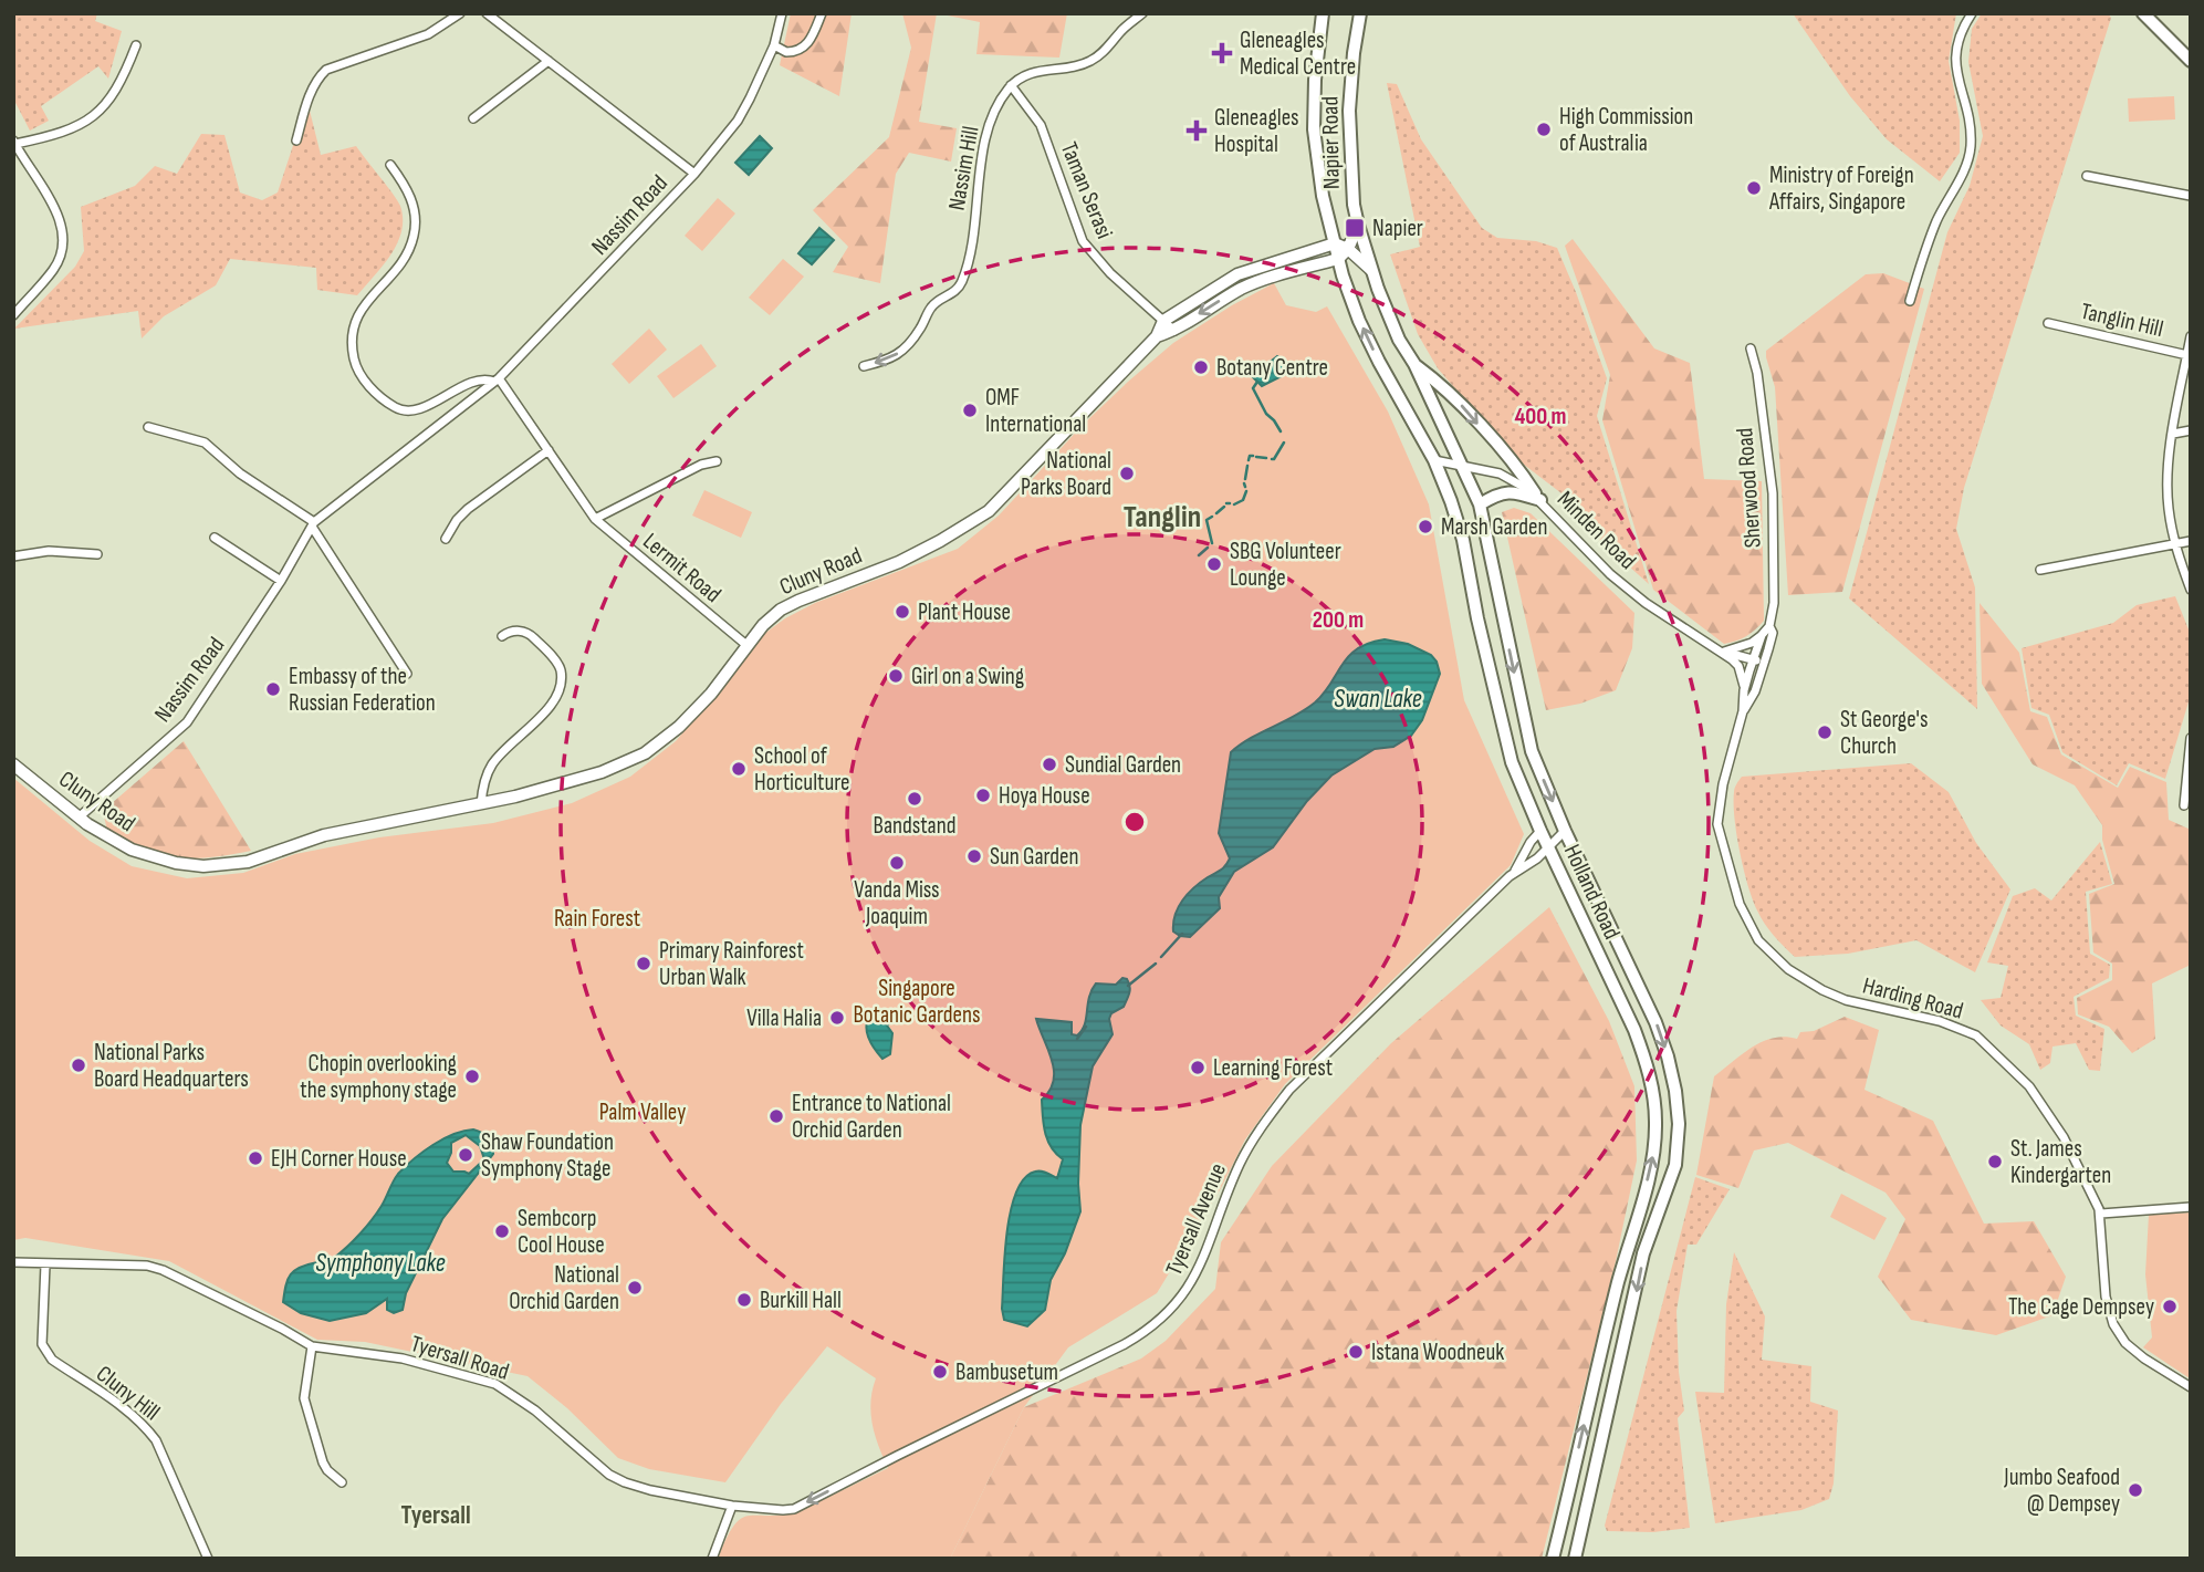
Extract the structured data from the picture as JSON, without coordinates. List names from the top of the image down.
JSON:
{
  "streets": {
    "main road": ["Napier Road", "Holland Road"],
    "street": [
      "Nassim Hill",
      "Taman Serasi",
      "Nassim Road",
      "Tanglin Hill",
      "Sherwood Road",
      "Minden Road",
      "Lermit Road",
      "Cluny Road",
      "Harding Road",
      "Tyersall Avenue",
      "Tyersall Road",
      "Cluny Hill"
    ]
  },
  "crossings": [
    ["Napier Road", "Cluny Road"],
    ["Napier Road", "Holland Road"],
    ["Nassim Hill", "Taman Serasi"],
    ["Taman Serasi", "Cluny Road"],
    ["Nassim Road", "Lermit Road"],
    ["Nassim Road", "Cluny Road"],
    ["Sherwood Road", "Minden Road"],
    ["Sherwood Road", "Harding Road"],
    ["Minden Road", "Holland Road"],
    ["Minden Road", "Harding Road"],
    ["Lermit Road", "Cluny Road"],
    ["Cluny Road", "Holland Road"],
    ["Holland Road", "Tyersall Avenue"],
    ["Tyersall Avenue", "Tyersall Road"],
    ["Tyersall Road", "Cluny Hill"]
  ],
  "one_way": ["Nassim Hill", "Tyersall Avenue"],
  "districts": ["Tanglin", "Tyersall"],
  "water": ["Swan Lake", "Symphony Lake"],
  "parks": ["Rain Forest", "Singapore Botanic Gardens", "Palm Valley"],
  "places": {
    "health": ["Gleneagles Medical Centre", "Gleneagles Hospital"],
    "other": [
      "High Commission of Australia",
      "Ministry of Foreign Affairs, Singapore",
      "Botany Centre",
      "OMF International",
      "National Parks Board",
      "Marsh Garden",
      "SBG Volunteer Lounge",
      "Plant House",
      "Girl on a Swing",
      "Embassy of the Russian Federation",
      "St George's Church",
      "Sundial Garden",
      "School of Horticulture",
      "Hoya House",
      "Bandstand",
      "Sun Garden",
      "Vanda Miss Joaquim",
      "Primary Rainforest Urban Walk",
      "Villa Halia",
      "National Parks Board Headquarters",
      "Learning Forest",
      "Chopin overlooking the symphony stage",
      "Entrance to National Orchid Garden",
      "Shaw Foundation Symphony Stage",
      "EJH Corner House",
      "St. James Kindergarten",
      "Sembcorp Cool House",
      "National Orchid Garden",
      "Burkill Hall",
      "The Cage Dempsey",
      "Istana Woodneuk",
      "Bambusetum",
      "Jumbo Seafood @ Dempsey"
    ],
    "transit": ["Napier"]
  },
  "rings": ["400 m", "200 m"]
}
